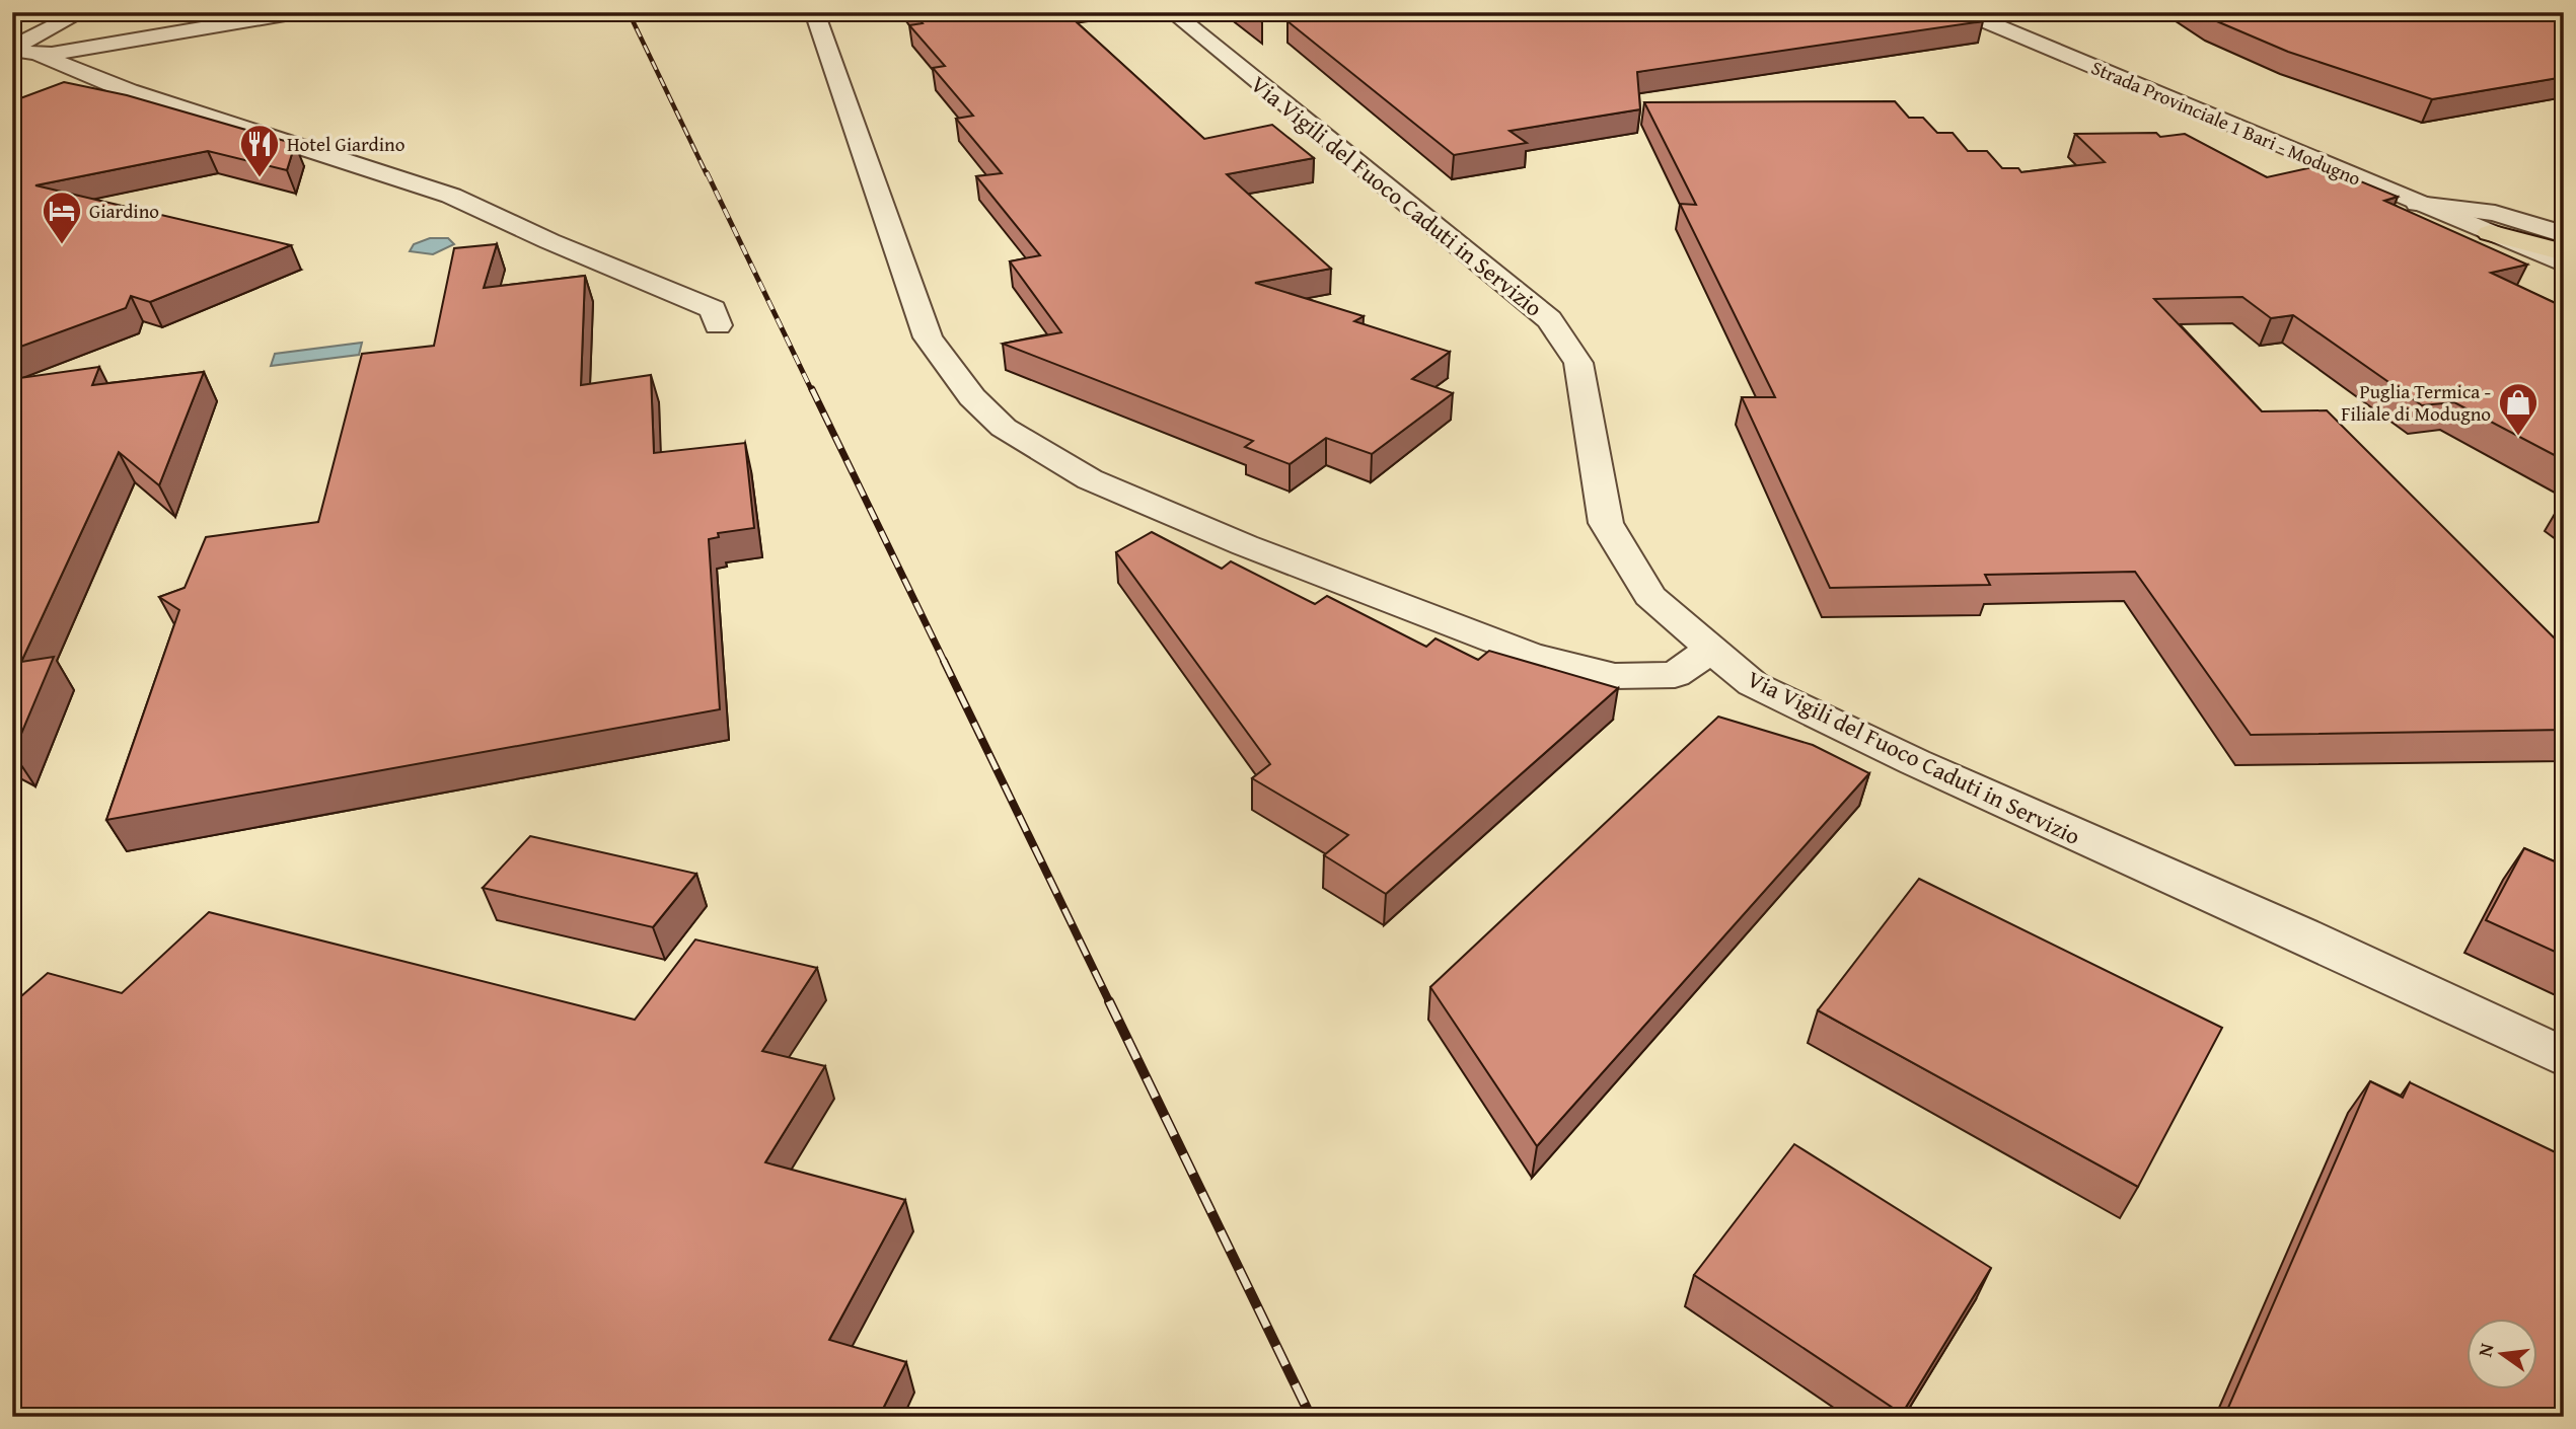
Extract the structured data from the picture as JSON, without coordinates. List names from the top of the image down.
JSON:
{
  "streets": {
    "street": ["Strada Provinciale 1 Bari - Modugno", "Via Vigili del Fuoco Caduti in Servizio"]
  },
  "places": {
    "restaurant": ["Hotel Giardino"],
    "hotel": ["Giardino"],
    "shop": ["Puglia Termica - Filiale di Modugno"]
  },
  "north": "left"
}
